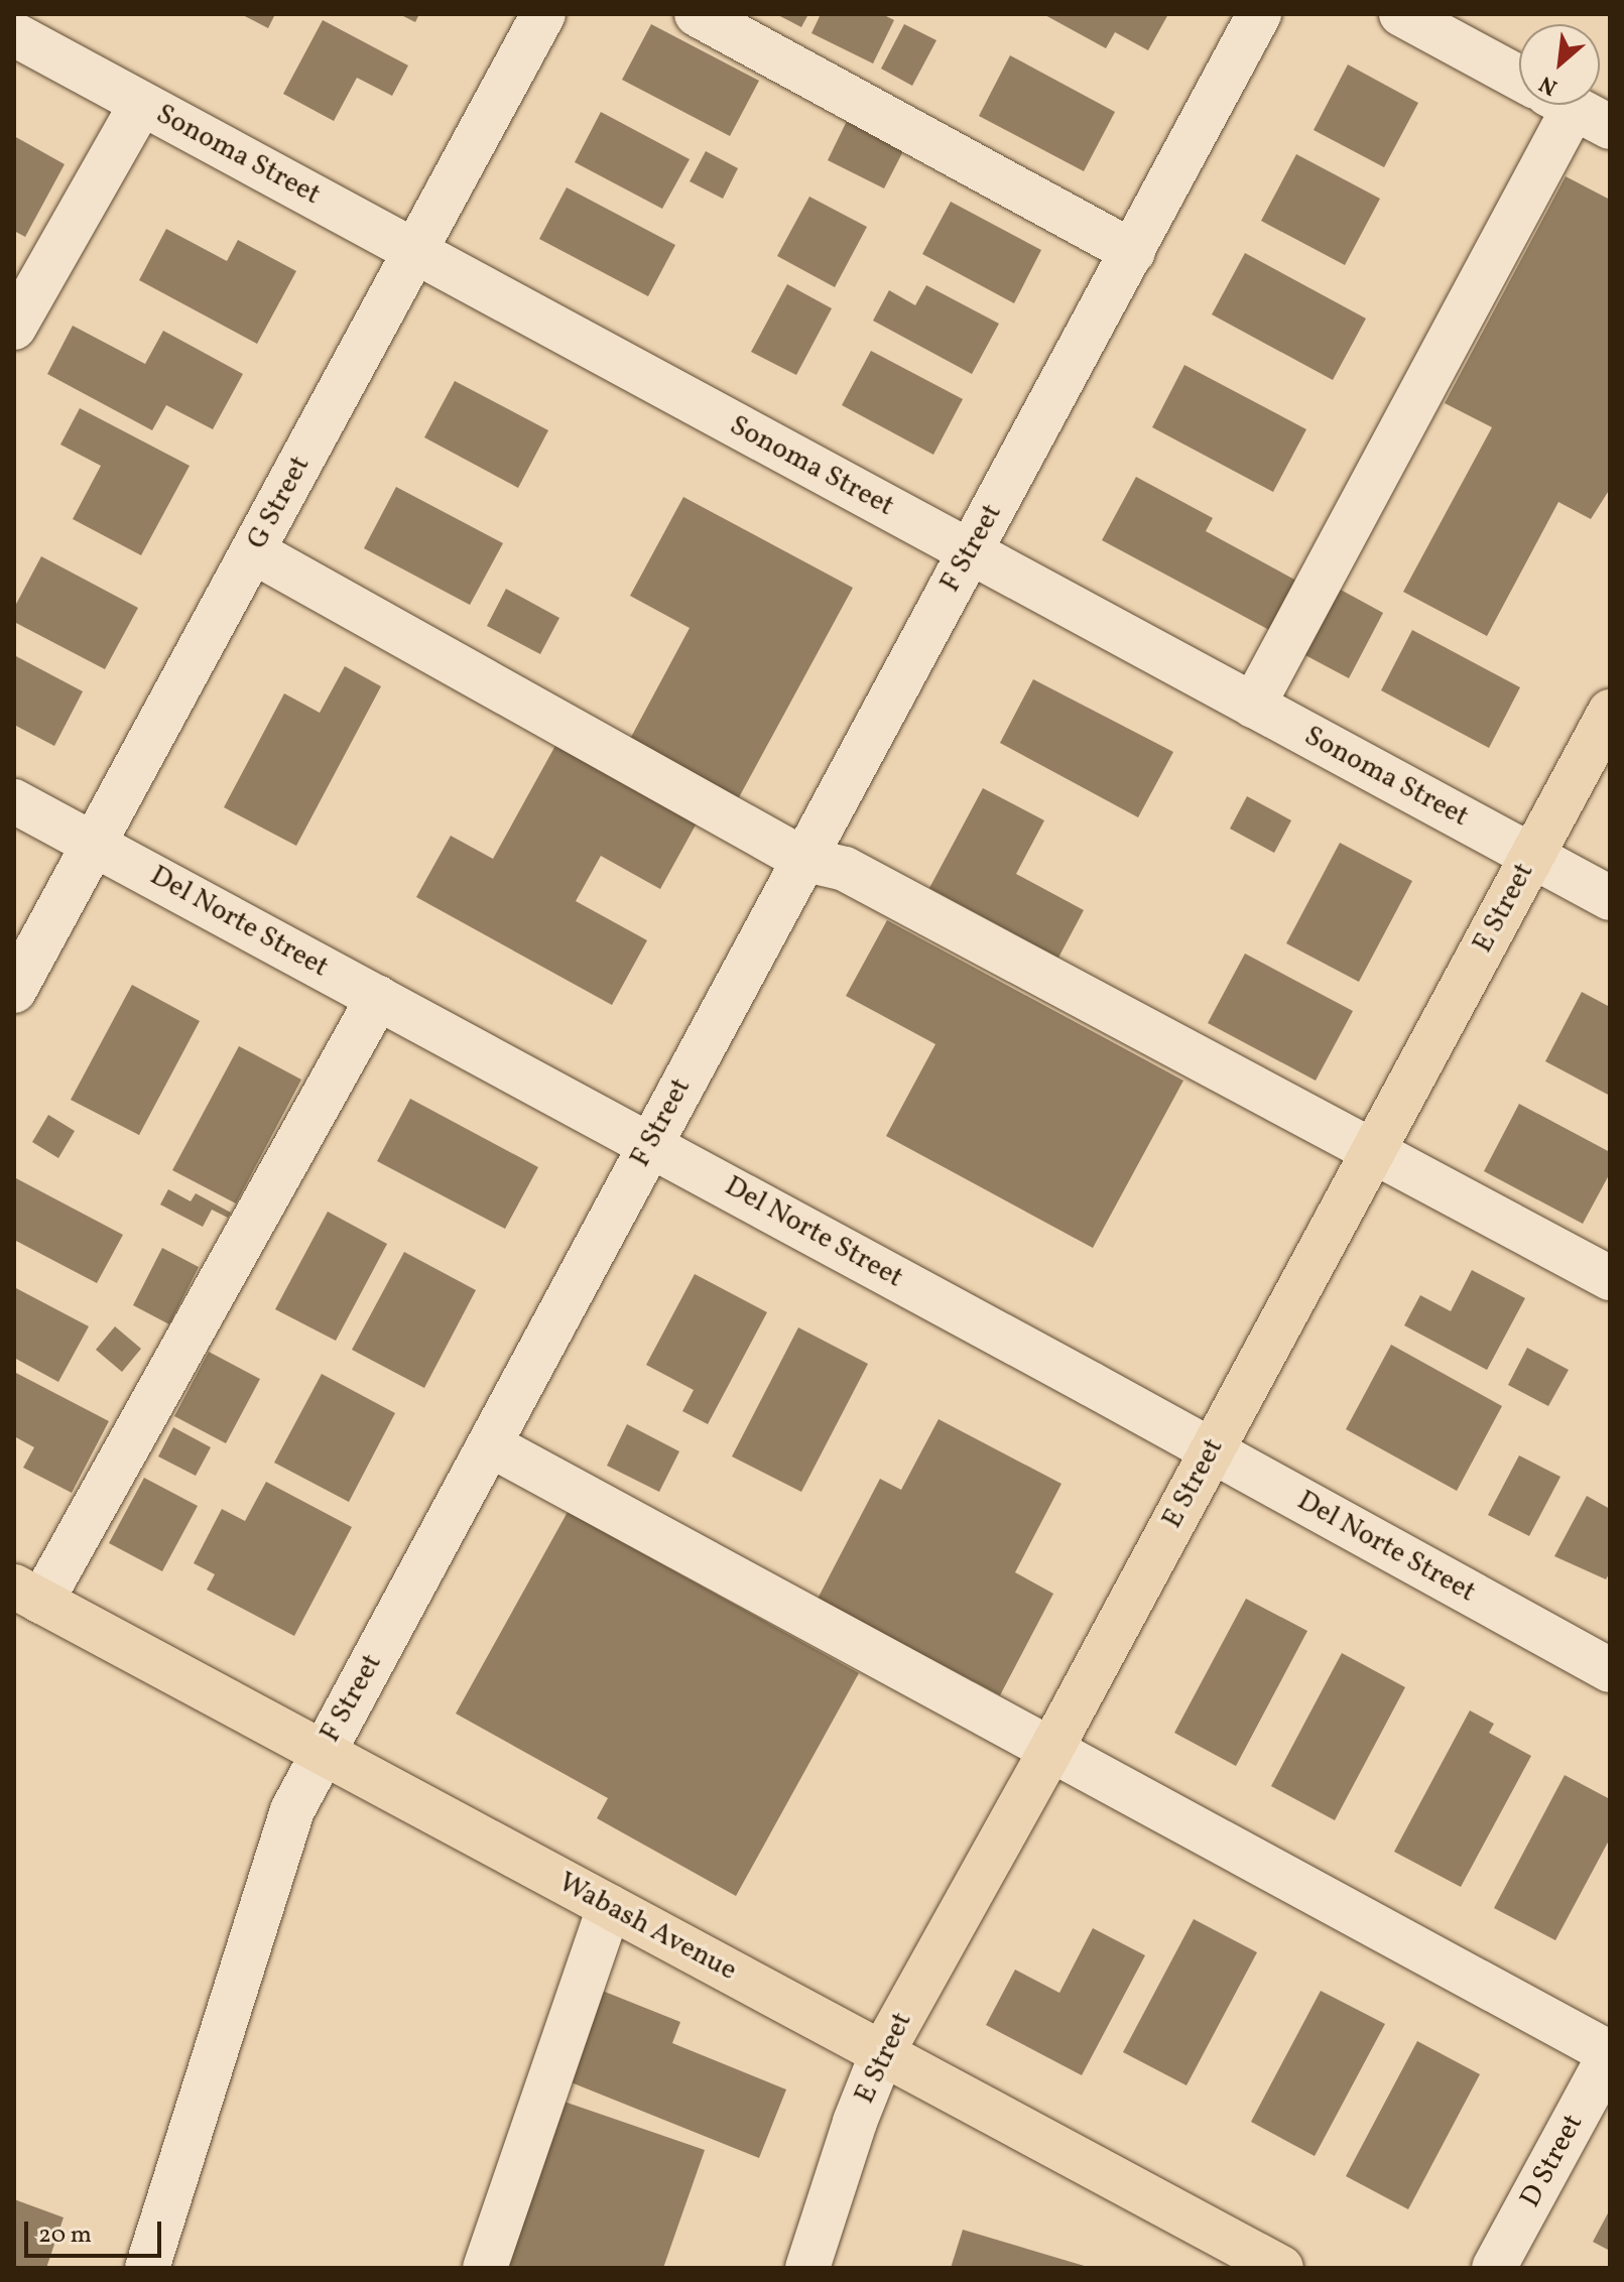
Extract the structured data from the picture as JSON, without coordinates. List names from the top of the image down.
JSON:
{
  "streets": {
    "main road": ["E Street", "Wabash Avenue"],
    "street": [
      "Sonoma Street",
      "G Street",
      "F Street",
      "Del Norte Street",
      "D Street"
    ]
  },
  "crossings": [
    ["Sonoma Street", "G Street"],
    ["Sonoma Street", "F Street"],
    ["Sonoma Street", "E Street"],
    ["G Street", "Del Norte Street"],
    ["F Street", "Del Norte Street"],
    ["F Street", "Wabash Avenue"],
    ["E Street", "Del Norte Street"],
    ["E Street", "Wabash Avenue"]
  ],
  "scale_bar": "20 m",
  "north": "bottom left"
}
